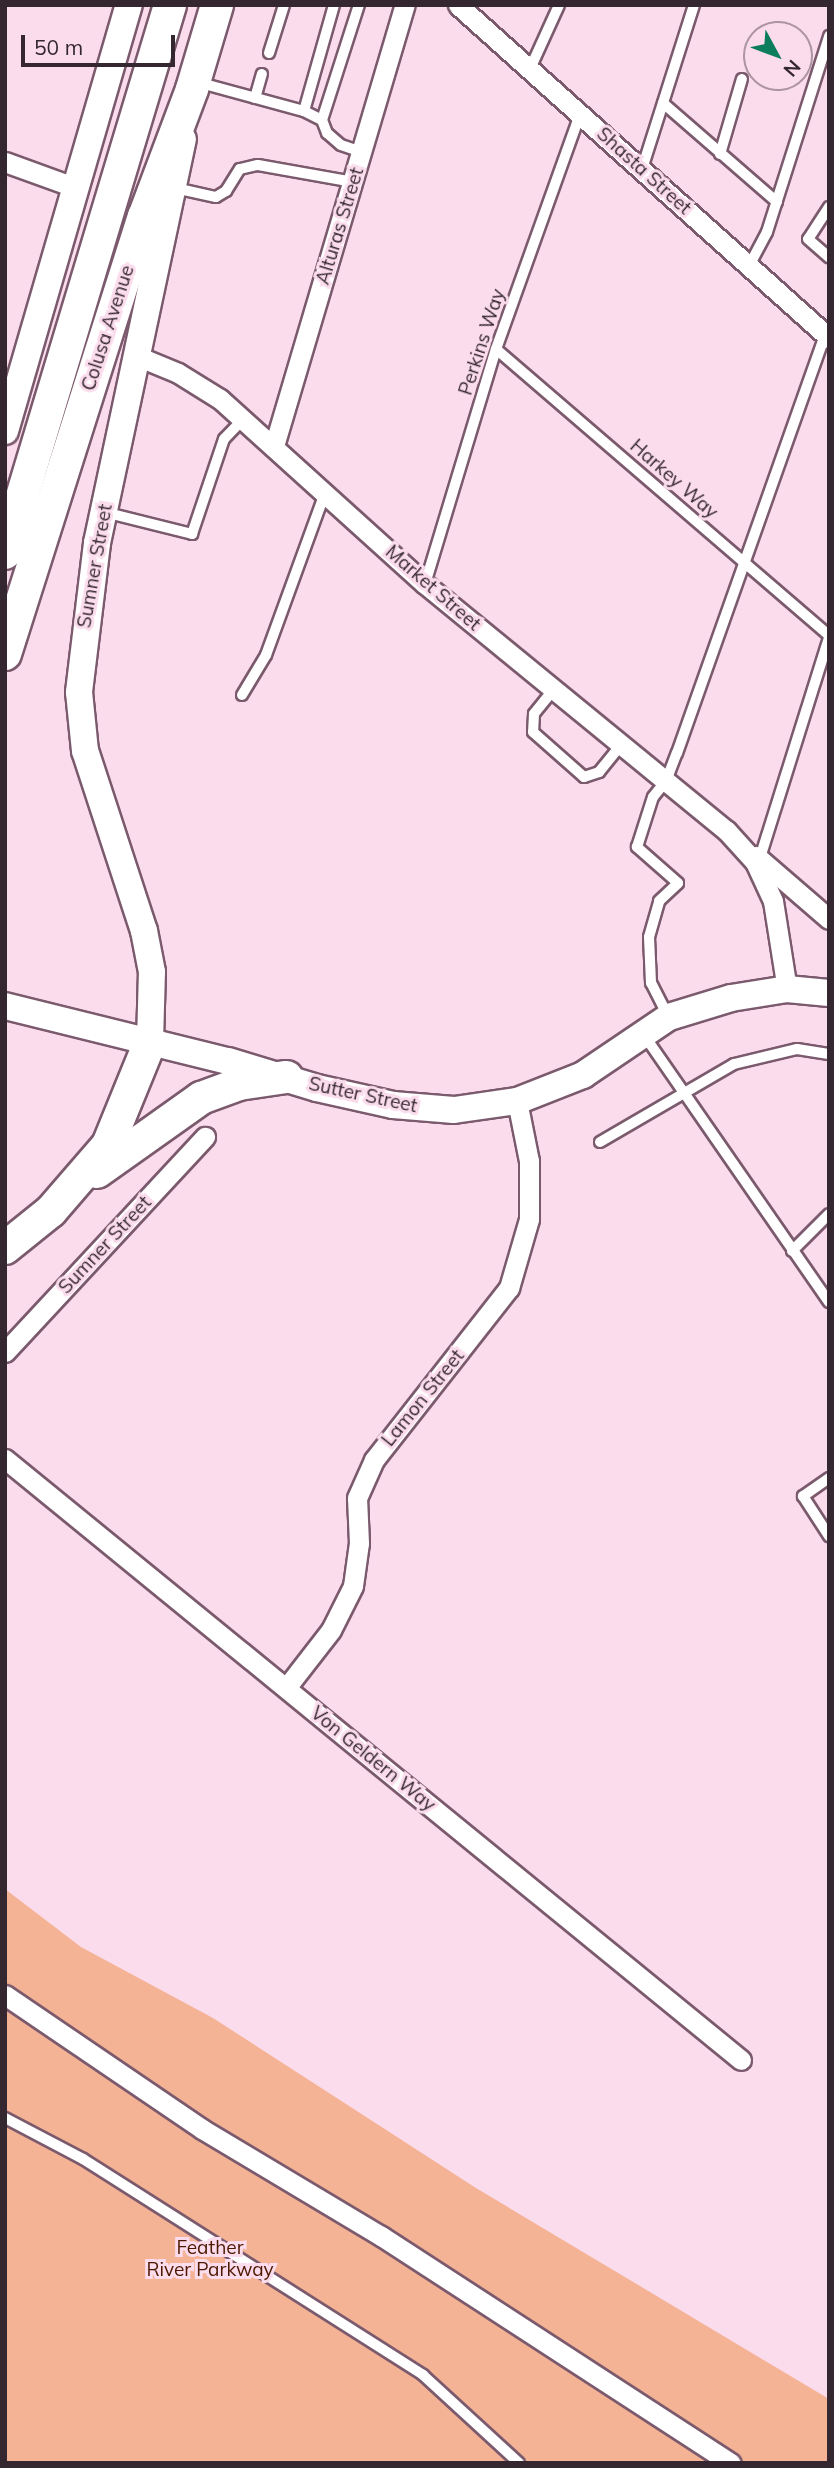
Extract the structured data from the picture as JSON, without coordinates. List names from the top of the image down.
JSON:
{
  "streets": {
    "highway": ["Colusa Avenue"],
    "main road": ["Sumner Street", "Sutter Street"],
    "street": [
      "Shasta Street",
      "Alturas Street",
      "Market Street",
      "Lamon Street",
      "Von Geldern Way"
    ],
    "lane": ["Perkins Way", "Harkey Way"]
  },
  "crossings": [
    ["Shasta Street", "Perkins Way"],
    ["Alturas Street", "Market Street"],
    ["Colusa Avenue", "Sumner Street"],
    ["Perkins Way", "Harkey Way"],
    ["Perkins Way", "Market Street"],
    ["Sumner Street", "Market Street"],
    ["Sumner Street", "Sutter Street"],
    ["Market Street", "Sutter Street"],
    ["Sutter Street", "Lamon Street"],
    ["Lamon Street", "Von Geldern Way"]
  ],
  "parks": ["Feather River Parkway"],
  "scale_bar": "50 m",
  "north": "bottom right"
}
